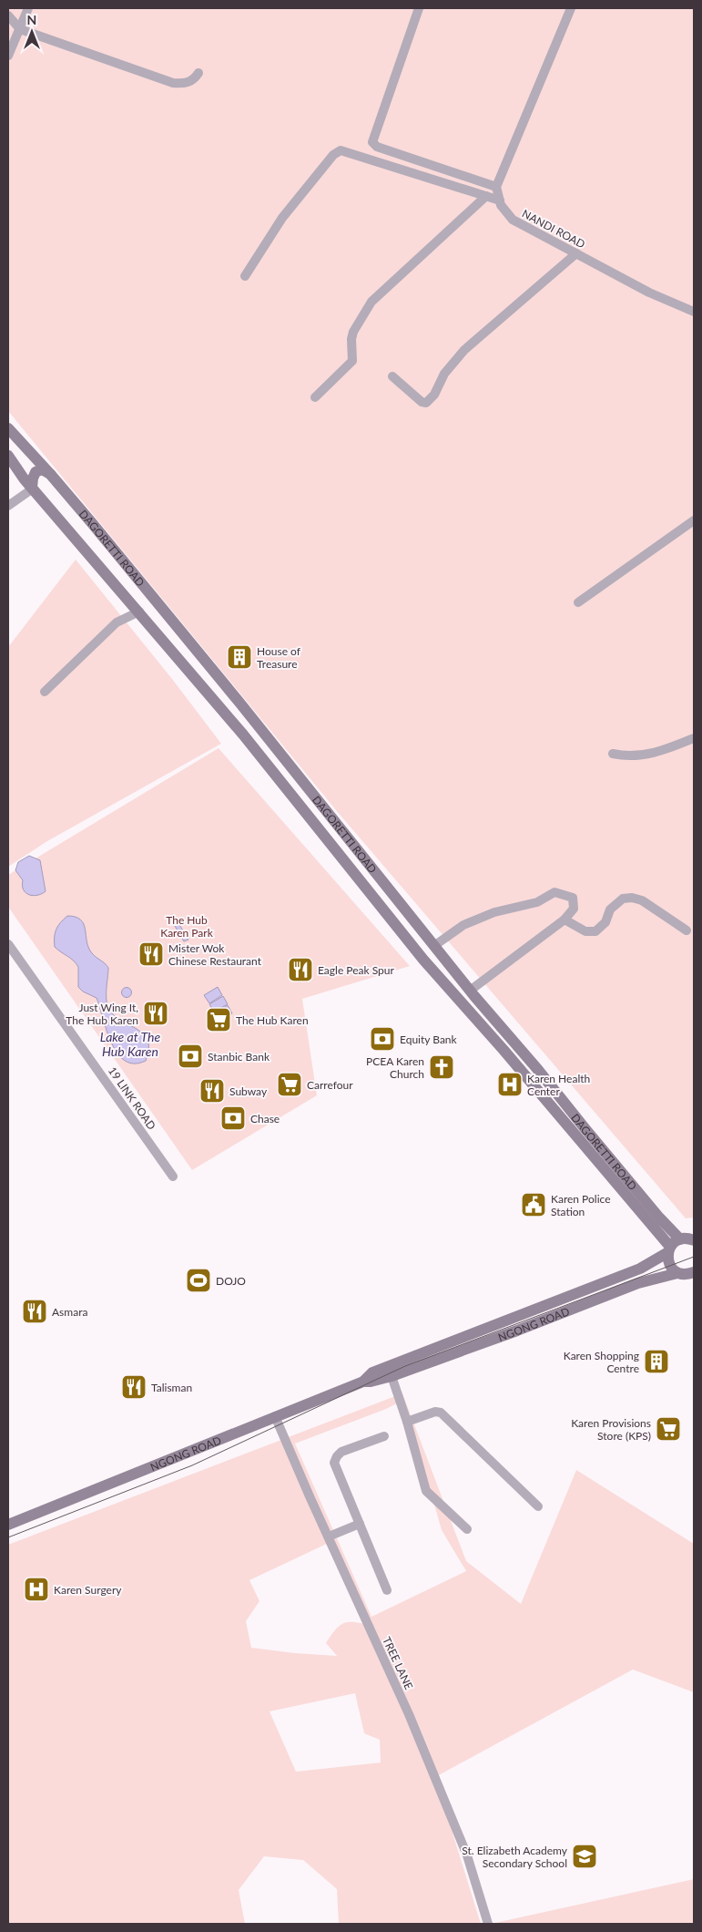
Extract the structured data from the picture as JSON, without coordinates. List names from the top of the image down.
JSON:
{
  "streets": {
    "main road": ["DAGORETTI ROAD", "NGONG ROAD"],
    "street": ["NANDI ROAD", "19 LINK ROAD", "TREE LANE"]
  },
  "crossings": [
    ["DAGORETTI ROAD", "NGONG ROAD"],
    ["NGONG ROAD", "TREE LANE"]
  ],
  "water": ["Lake at The Hub Karen"],
  "parks": ["The Hub Karen Park"],
  "places": {
    "building": ["House of Treasure", "Karen Shopping Centre"],
    "restaurant": [
      "Mister Wok Chinese Restaurant",
      "Eagle Peak Spur",
      "Just Wing It, The Hub Karen",
      "Subway",
      "Asmara",
      "Talisman"
    ],
    "supermarket": ["The Hub Karen", "Carrefour", "Karen Provisions Store (KPS)"],
    "bank": ["Equity Bank", "Stanbic Bank", "Chase"],
    "church": ["PCEA Karen Church"],
    "hospital": ["Karen Health Center", "Karen Surgery"],
    "public building": ["Karen Police Station"],
    "sports": ["DOJO"],
    "school or university": ["St. Elizabeth Academy Secondary School"]
  },
  "north": "top"
}
